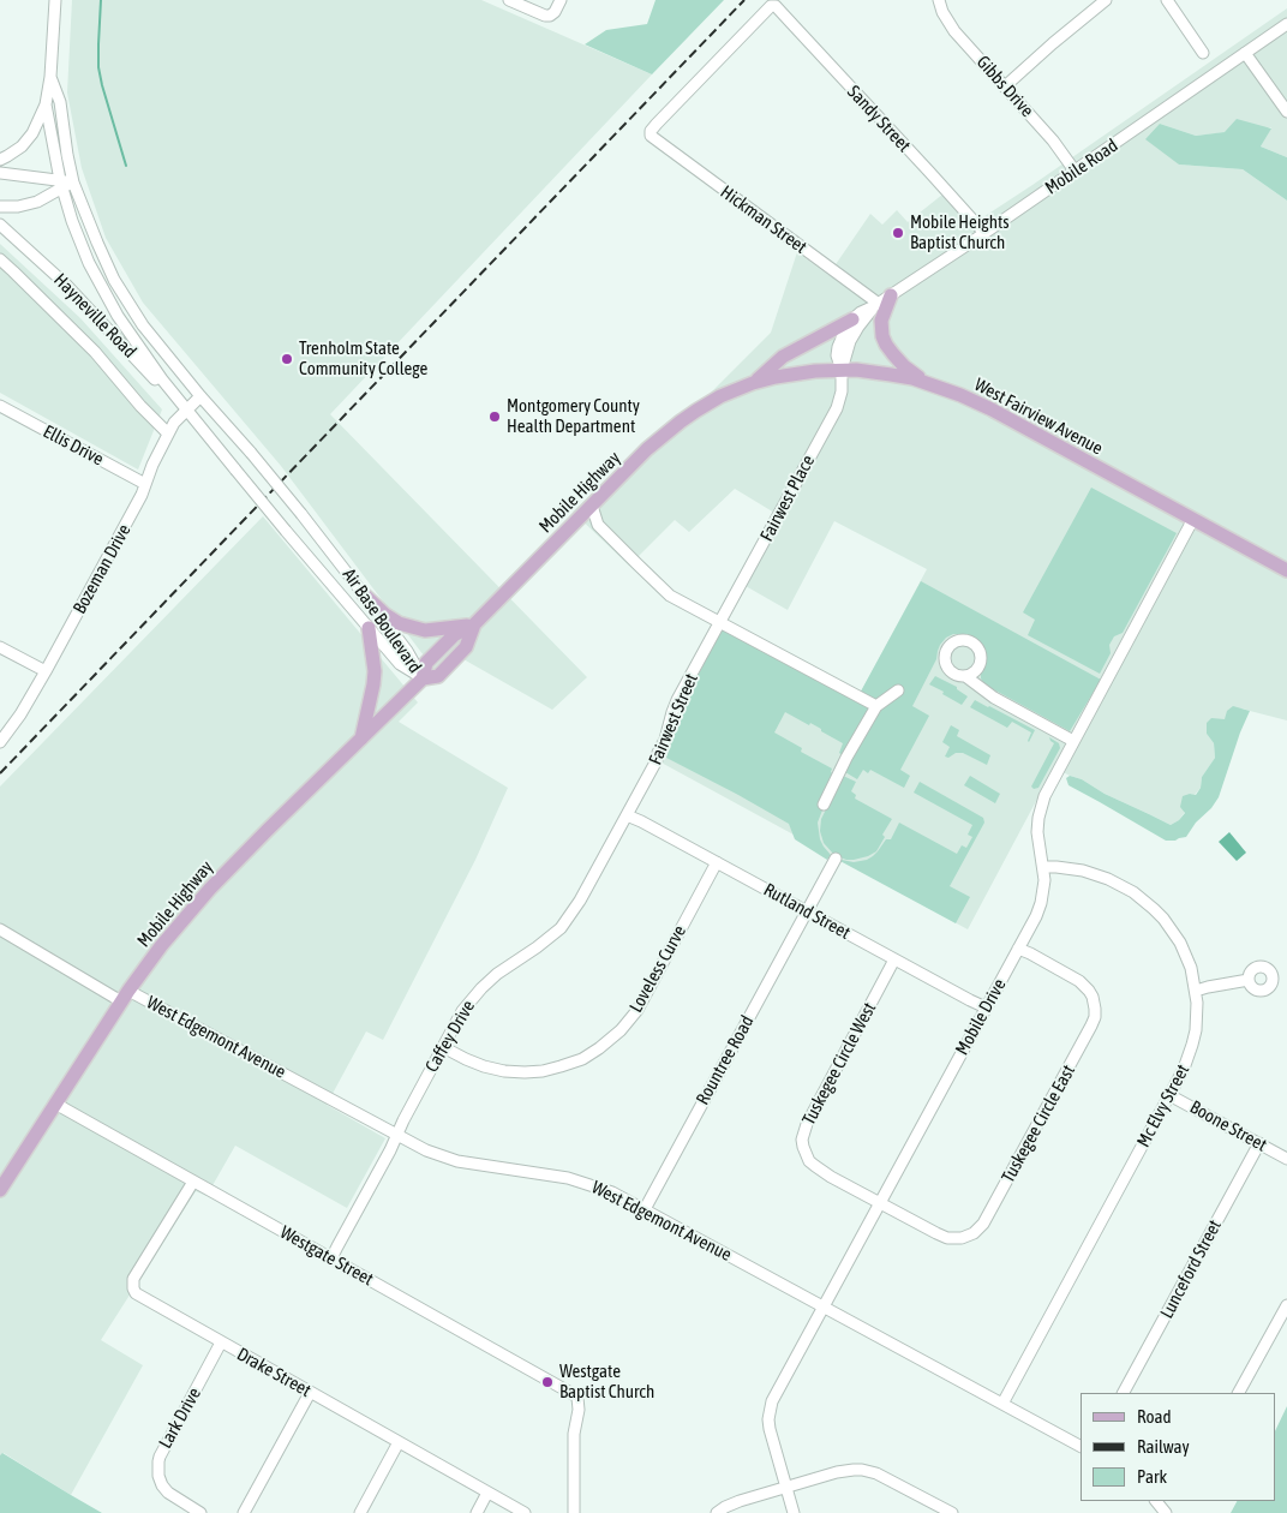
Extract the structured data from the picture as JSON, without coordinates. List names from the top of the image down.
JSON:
{
  "streets": {
    "main road": ["West Fairview Avenue", "Mobile Highway"],
    "street": [
      "Gibbs Drive",
      "Sandy Street",
      "Mobile Road",
      "Hickman Street",
      "Hayneville Road",
      "Ellis Drive",
      "Fairwest Place",
      "Bozeman Drive",
      "Air Base Boulevard",
      "Fairwest Street",
      "Rutland Street",
      "Loveless Curve",
      "Mobile Drive",
      "Caffey Drive",
      "West Edgemont Avenue",
      "Rountree Road",
      "Tuskegee Circle West",
      "Mc Elvy Street",
      "Tuskegee Circle East",
      "Boone Street",
      "Westgate Street",
      "Lunceford Street",
      "Drake Street",
      "Lark Drive"
    ]
  },
  "crossings": [
    ["Gibbs Drive", "Mobile Road"],
    ["Sandy Street", "Mobile Road"],
    ["Sandy Street", "Hickman Street"],
    ["Mobile Road", "Hickman Street"],
    ["Mobile Road", "West Fairview Avenue"],
    ["Mobile Road", "Fairwest Place"],
    ["Hayneville Road", "Bozeman Drive"],
    ["Hayneville Road", "Air Base Boulevard"],
    ["West Fairview Avenue", "Mobile Highway"],
    ["West Fairview Avenue", "Fairwest Place"],
    ["West Fairview Avenue", "Mobile Drive"],
    ["Ellis Drive", "Bozeman Drive"],
    ["Mobile Highway", "Air Base Boulevard"],
    ["Mobile Highway", "West Edgemont Avenue"],
    ["Mobile Highway", "Westgate Street"],
    ["Fairwest Place", "Fairwest Street"],
    ["Bozeman Drive", "Air Base Boulevard"],
    ["Fairwest Street", "Rutland Street"],
    ["Fairwest Street", "Caffey Drive"],
    ["Rutland Street", "Loveless Curve"],
    ["Rutland Street", "Mobile Drive"],
    ["Rutland Street", "Caffey Drive"],
    ["Rutland Street", "Rountree Road"],
    ["Rutland Street", "Tuskegee Circle West"],
    ["Loveless Curve", "Caffey Drive"],
    ["Mobile Drive", "West Edgemont Avenue"],
    ["Mobile Drive", "Tuskegee Circle West"],
    ["Mobile Drive", "Mc Elvy Street"],
    ["Mobile Drive", "Tuskegee Circle East"],
    ["Caffey Drive", "West Edgemont Avenue"],
    ["Caffey Drive", "Westgate Street"],
    ["West Edgemont Avenue", "Rountree Road"],
    ["West Edgemont Avenue", "Mc Elvy Street"],
    ["Tuskegee Circle West", "Tuskegee Circle East"],
    ["Mc Elvy Street", "Boone Street"],
    ["Boone Street", "Lunceford Street"],
    ["Westgate Street", "Drake Street"],
    ["Drake Street", "Lark Drive"]
  ],
  "places": [
    "Mobile Heights Baptist Church",
    "Trenholm State Community College",
    "Montgomery County Health Department",
    "Westgate Baptist Church"
  ],
  "legend": ["Road", "Railway", "Park"]
}
